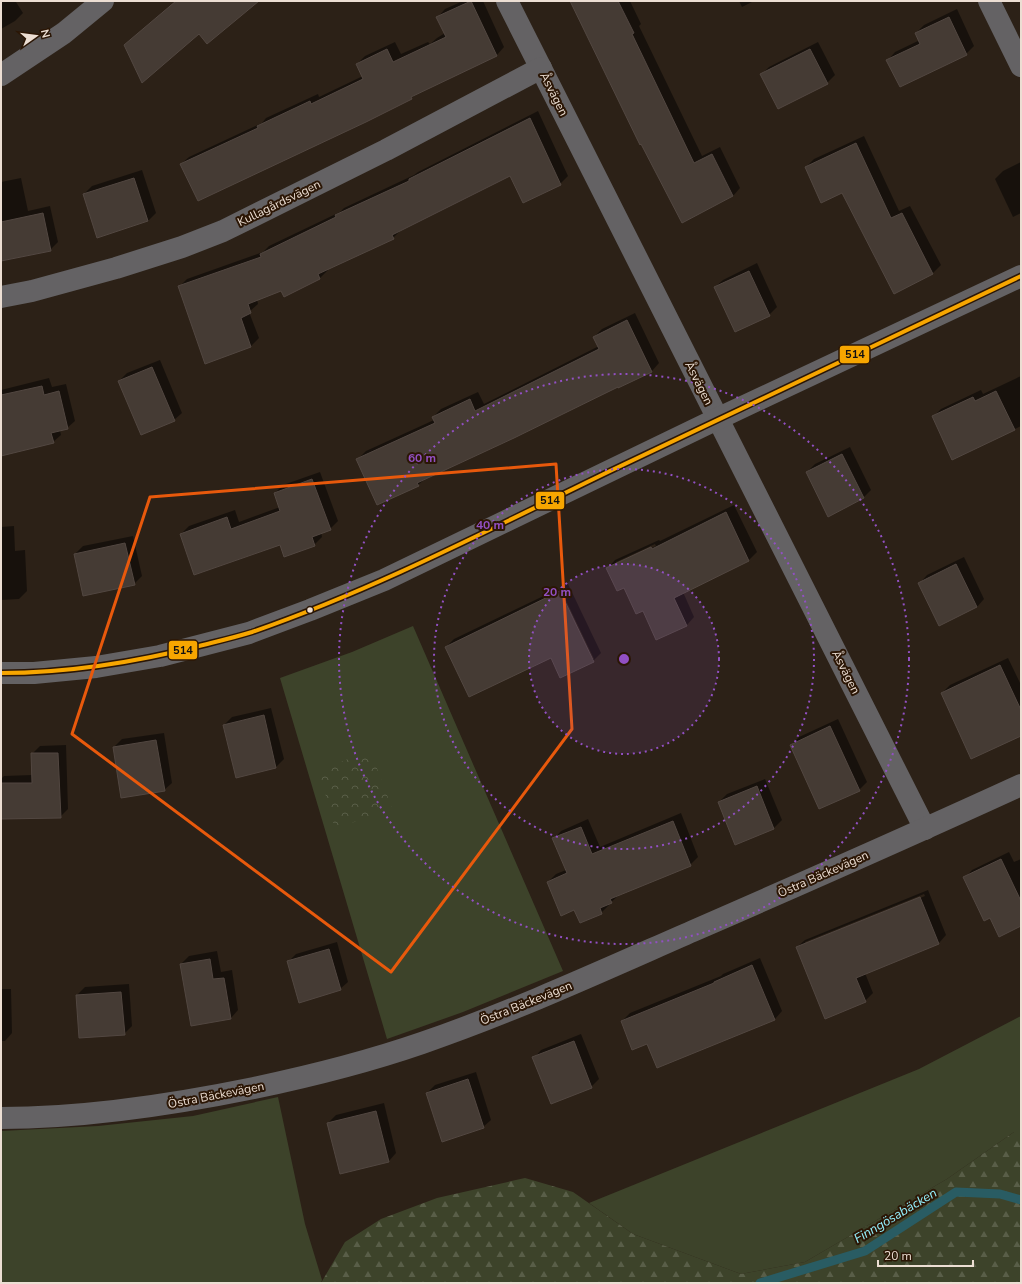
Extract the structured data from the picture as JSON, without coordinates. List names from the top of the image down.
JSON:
{
  "streets": {
    "street": ["Åsvägen", "Kullagårdsvägen", "Östra Bäckevägen"]
  },
  "crossings": [
    ["Åsvägen", "Kullagårdsvägen"],
    ["Åsvägen", "Östra Bäckevägen"]
  ],
  "water": ["Finngösabäcken"],
  "lines": ["transit line 514"],
  "scale_bar": "20 m",
  "north": "right",
  "rings": ["60 m", "40 m", "20 m"]
}
